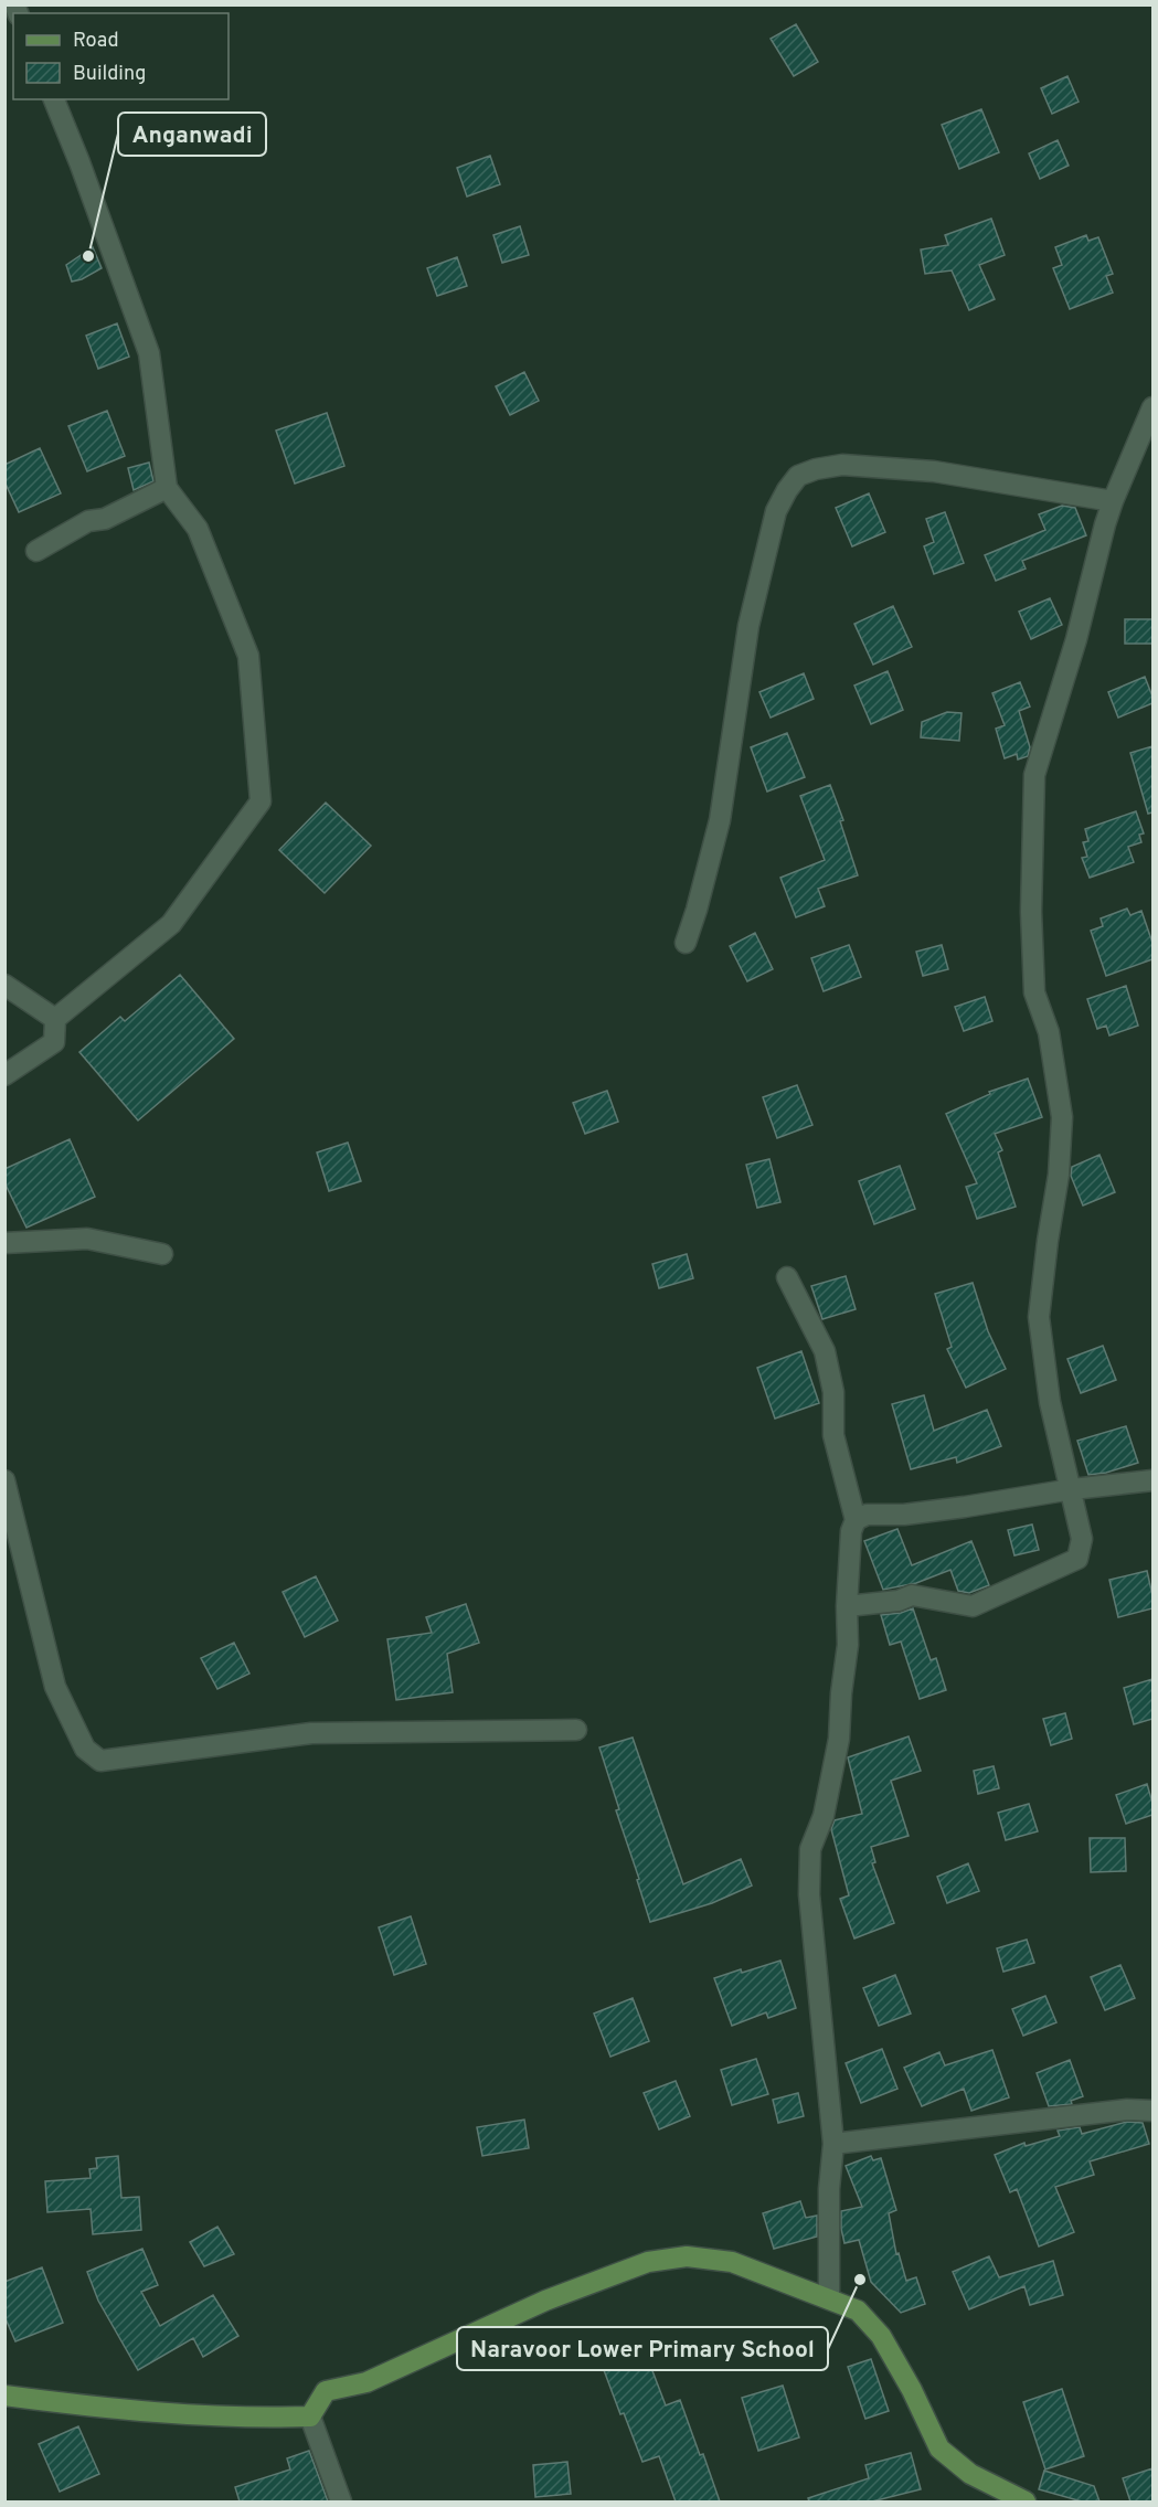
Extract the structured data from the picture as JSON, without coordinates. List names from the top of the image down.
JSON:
{
  "places": ["Anganwadi", "Naravoor Lower Primary School"],
  "legend": ["Road", "Building"]
}
